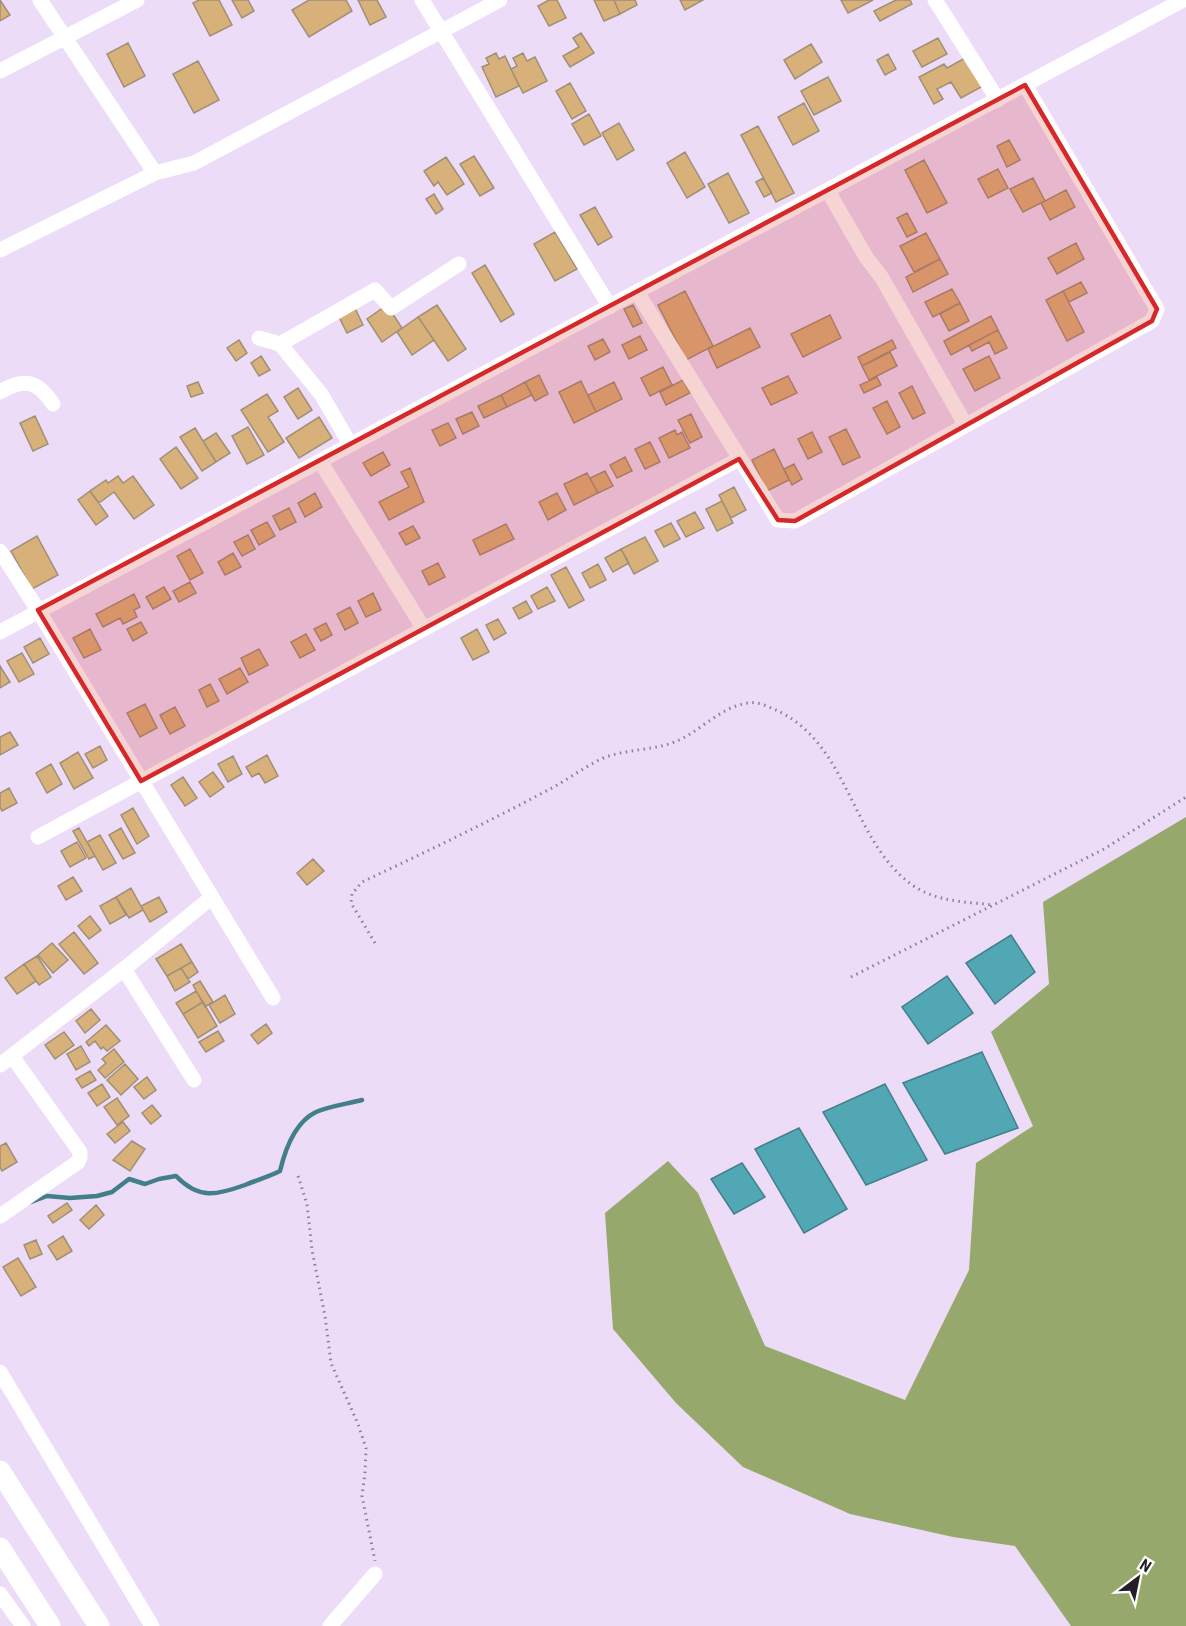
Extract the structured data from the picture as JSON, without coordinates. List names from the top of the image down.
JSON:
{
  "north": "top right"
}
